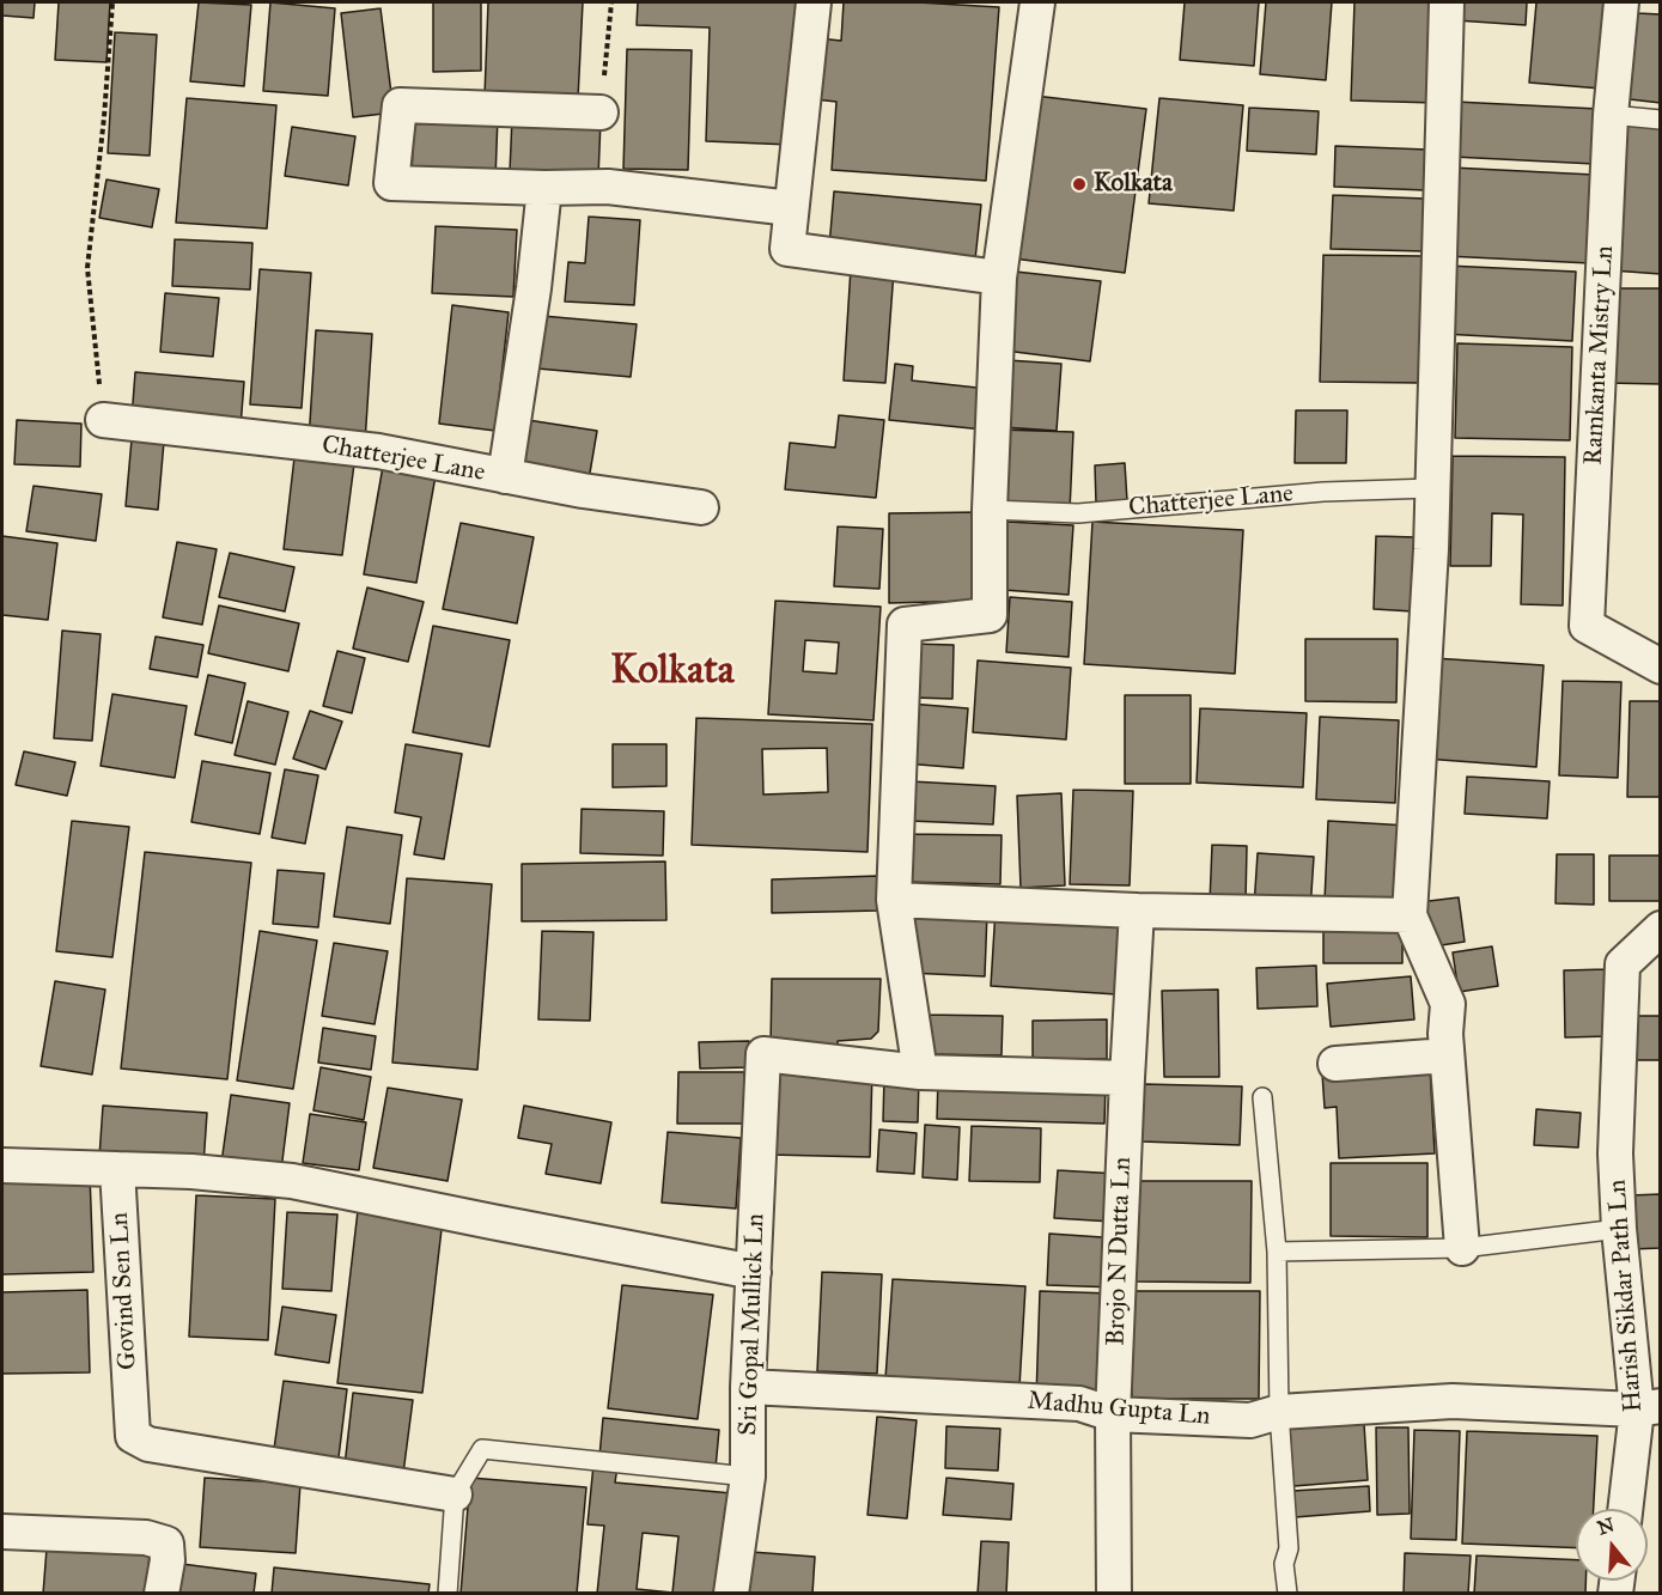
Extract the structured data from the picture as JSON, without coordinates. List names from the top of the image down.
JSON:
{
  "streets": {
    "street": [
      "Ramkanta Mistry Ln",
      "Chatterjee Lane",
      "Brojo N Dutta Ln",
      "Govind Sen Ln",
      "Harish Sikdar Path Ln",
      "Sri Gopal Mullick Ln",
      "Madhu Gupta Ln"
    ]
  },
  "crossings": [
    ["Brojo N Dutta Ln", "Madhu Gupta Ln"],
    ["Harish Sikdar Path Ln", "Madhu Gupta Ln"],
    ["Sri Gopal Mullick Ln", "Madhu Gupta Ln"]
  ],
  "districts": ["Kolkata"],
  "places": ["Kolkata"],
  "north": "top"
}
